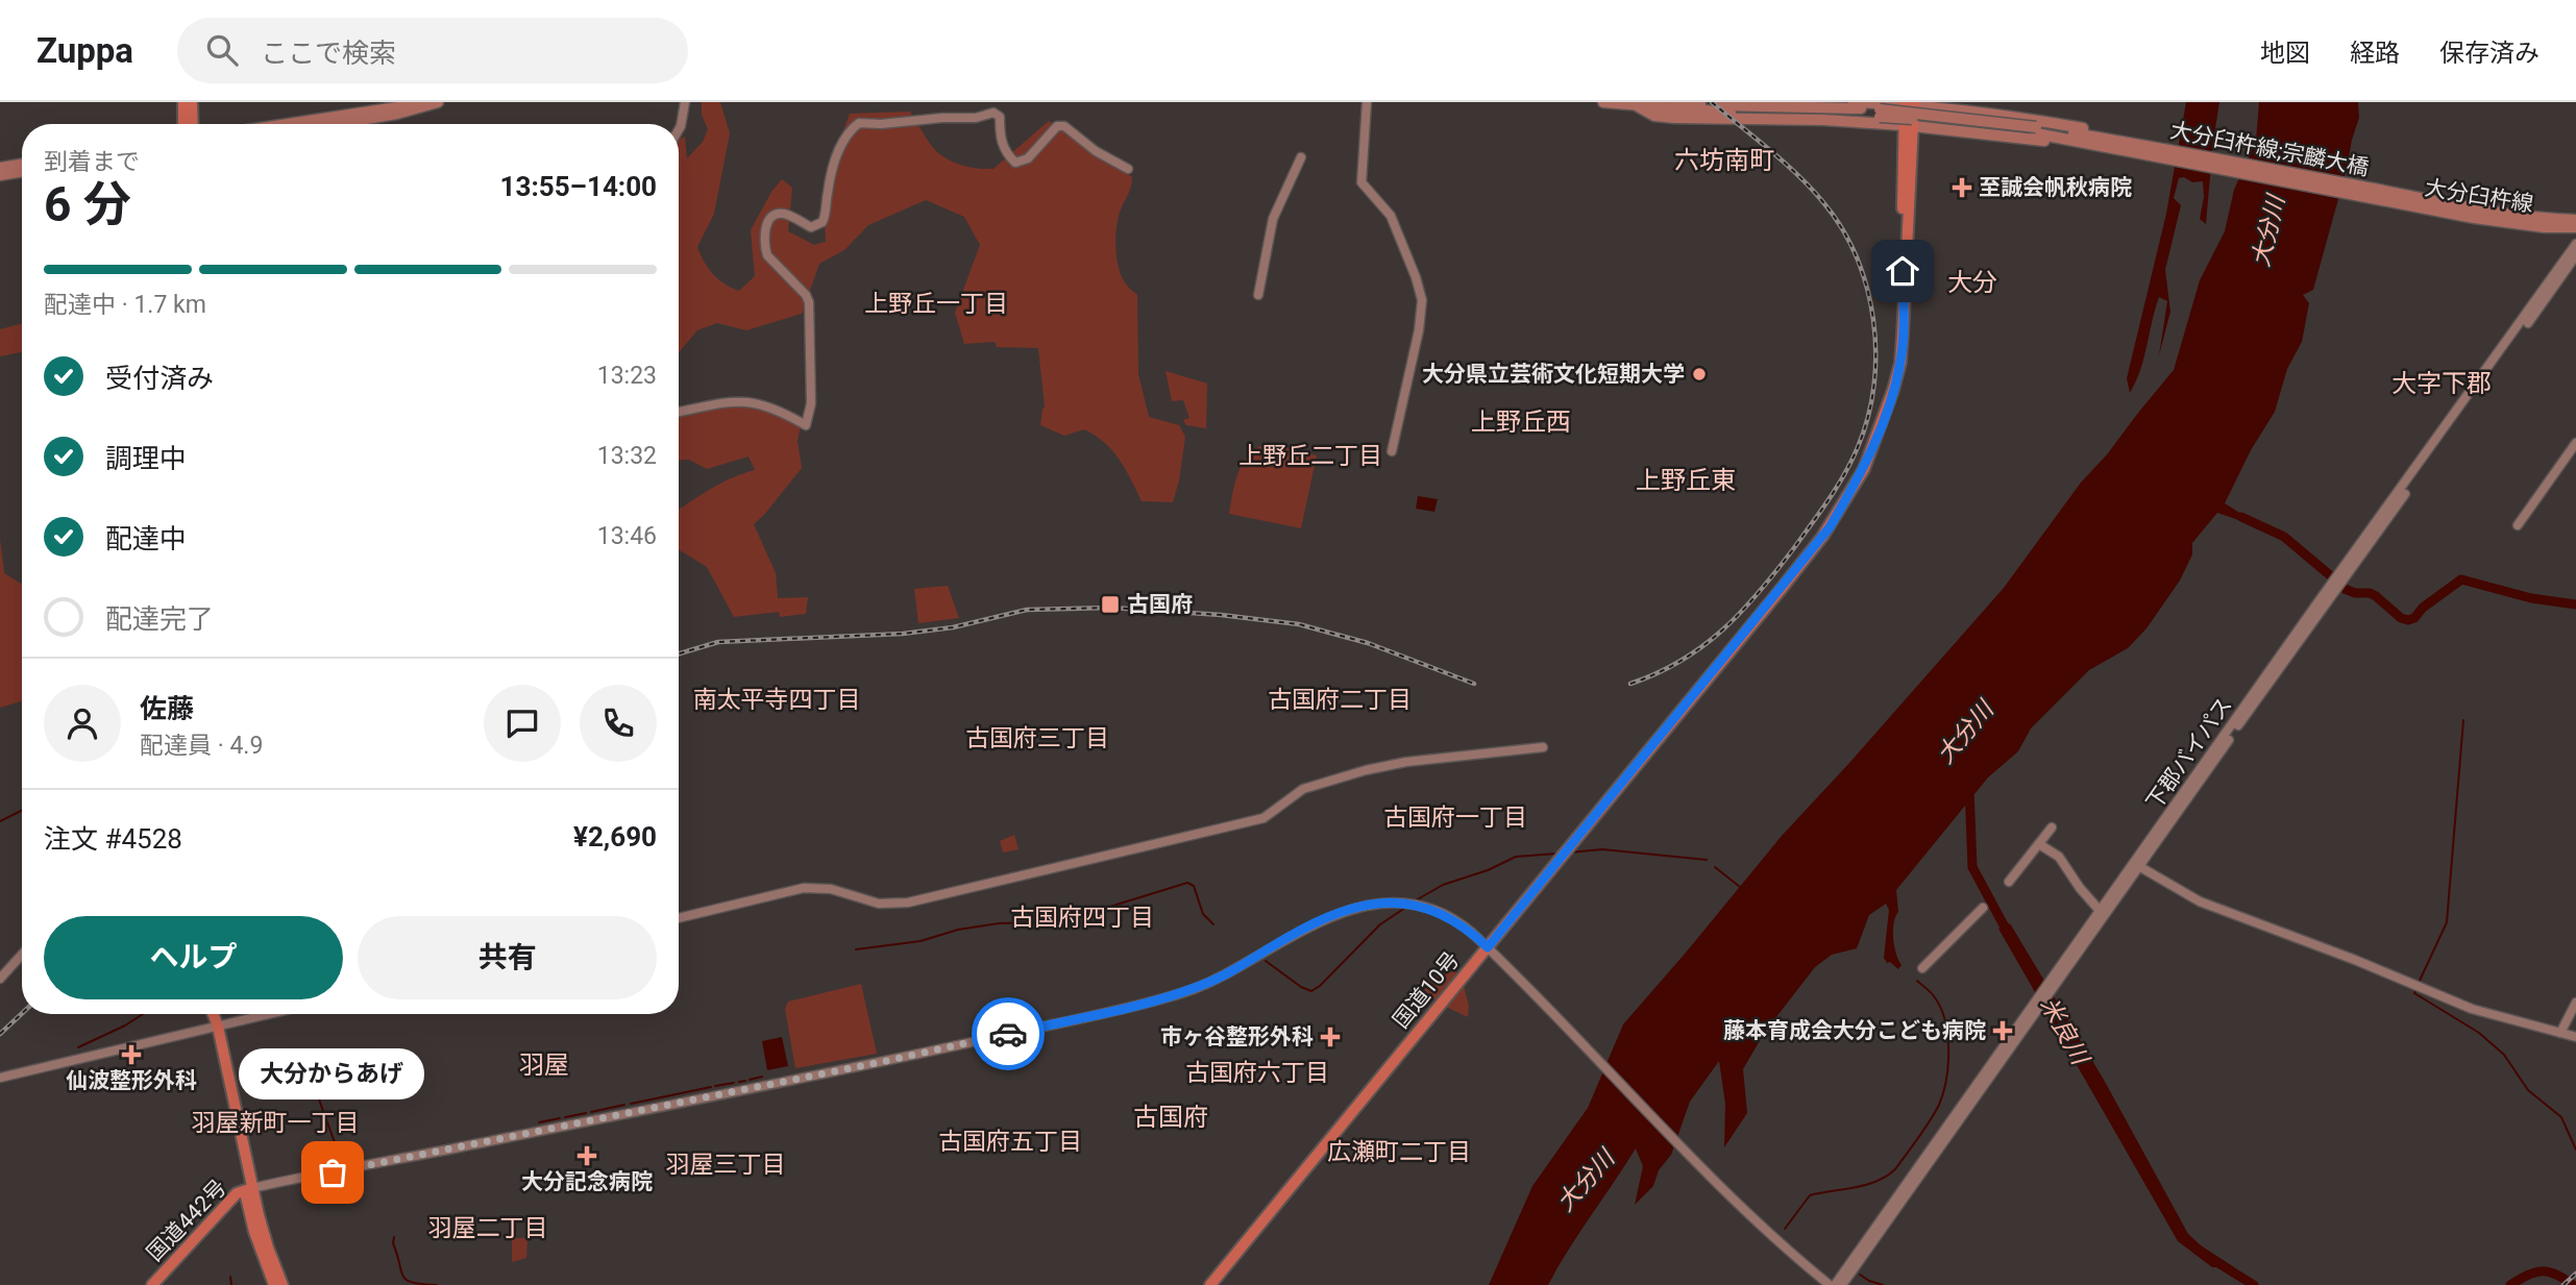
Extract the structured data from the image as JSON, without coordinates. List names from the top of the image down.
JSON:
{
  "streets": {
    "highway": ["国道10号", "国道442号"],
    "main road": ["大分臼杵線;宗麟大橋", "大分臼杵線"],
    "street": ["下郡バイパス"]
  },
  "crossings": [
    ["大分臼杵線;宗麟大橋", "大分臼杵線"]
  ],
  "districts": [
    "六坊南町",
    "大分",
    "上野丘一丁目",
    "大字下郡",
    "上野丘西",
    "上野丘二丁目",
    "上野丘東",
    "南太平寺四丁目",
    "古国府二丁目",
    "古国府三丁目",
    "古国府一丁目",
    "古国府四丁目",
    "羽屋",
    "古国府六丁目",
    "古国府",
    "羽屋新町一丁目",
    "古国府五丁目",
    "広瀬町二丁目",
    "羽屋三丁目",
    "羽屋二丁目"
  ],
  "water": ["大分川", "米良川"],
  "places": {
    "health": [
      "至誠会帆秋病院",
      "藤本育成会大分こども病院",
      "市ヶ谷整形外科",
      "仙波整形外科",
      "大分記念病院"
    ],
    "other": ["大分県立芸術文化短期大学", "大分からあげ"],
    "transit": ["古国府"]
  },
  "page": {
    "header": "Zuppa",
    "search": "ここで検索",
    "nav": ["地図", "経路", "保存済み"],
    "heading": ["6 分", "到着まで", "13:55–14:00"],
    "panel": [
      "佐藤",
      "配達員 · 4.9",
      "注文 #4528",
      "¥2,690"
    ],
    "bar": "配達中 · 1.7 km",
    "list": [
      ["受付済み", "13:23"],
      ["調理中", "13:32"],
      ["配達中", "13:46"],
      "配達完了"
    ],
    "buttons": ["ヘルプ", "共有"],
    "bubble": "大分からあげ"
  }
}
